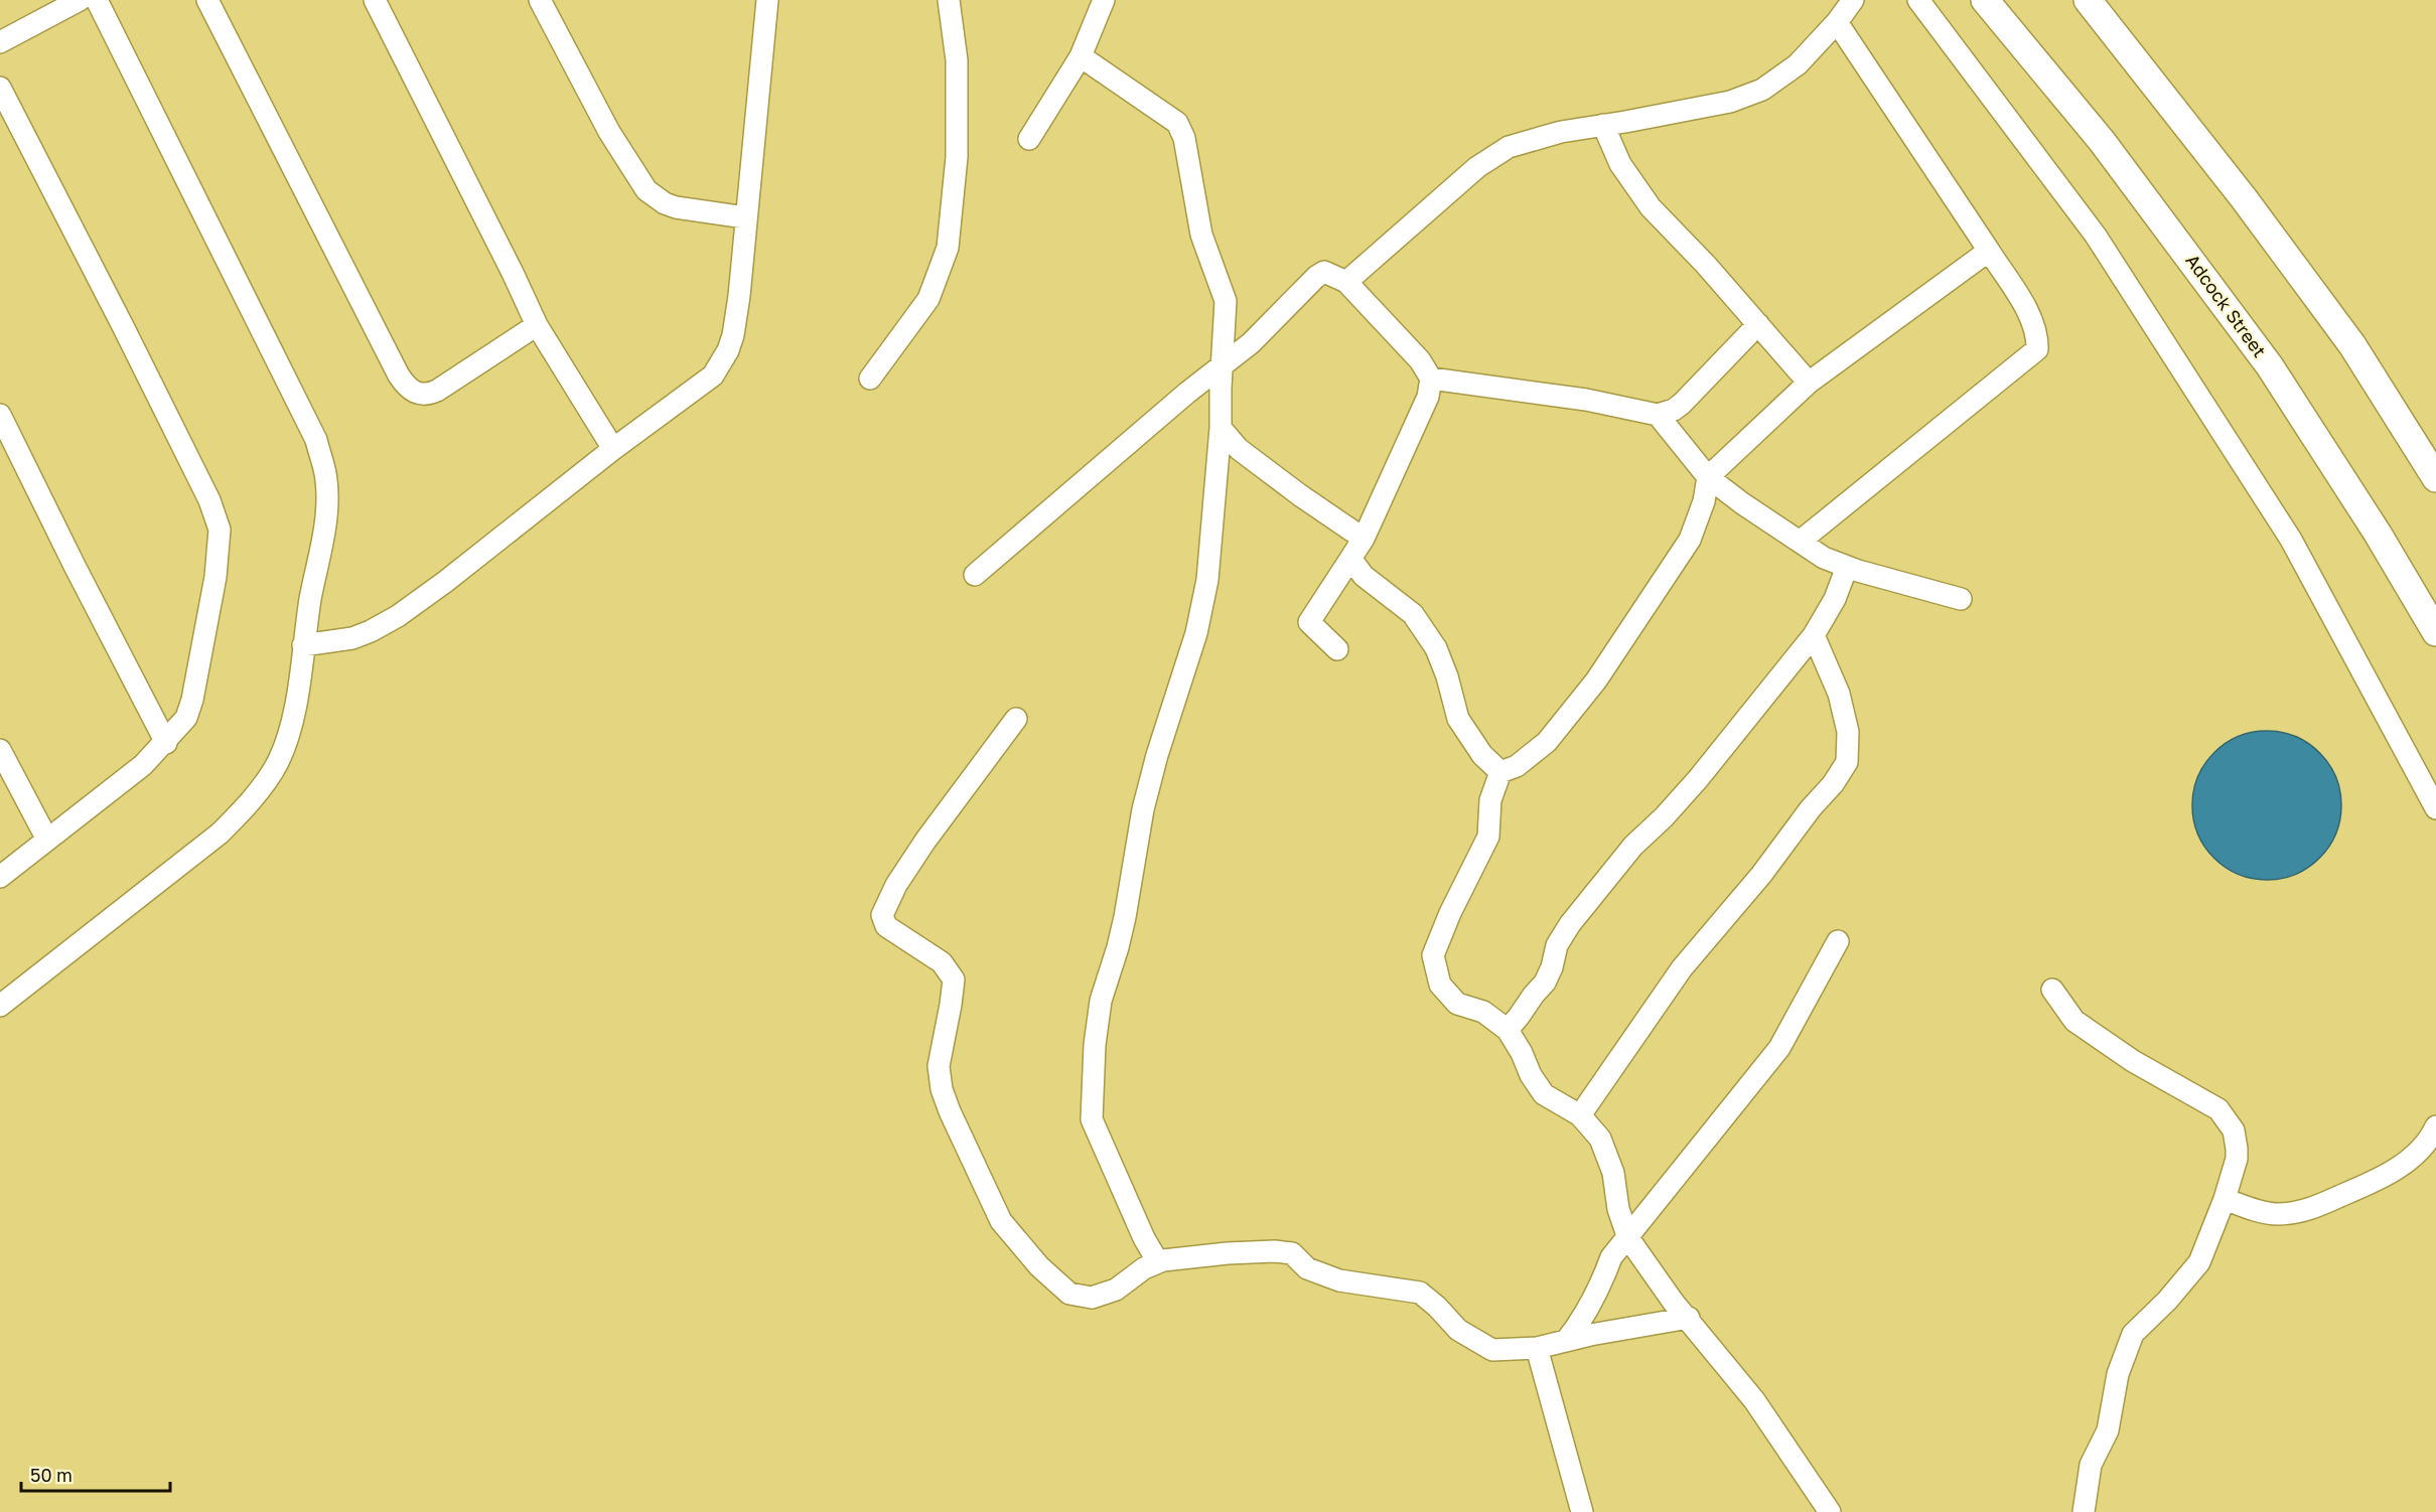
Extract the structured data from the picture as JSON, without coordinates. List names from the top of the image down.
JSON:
{
  "streets": {
    "main road": ["Adcock Street"]
  },
  "scale_bar": "50 m"
}
